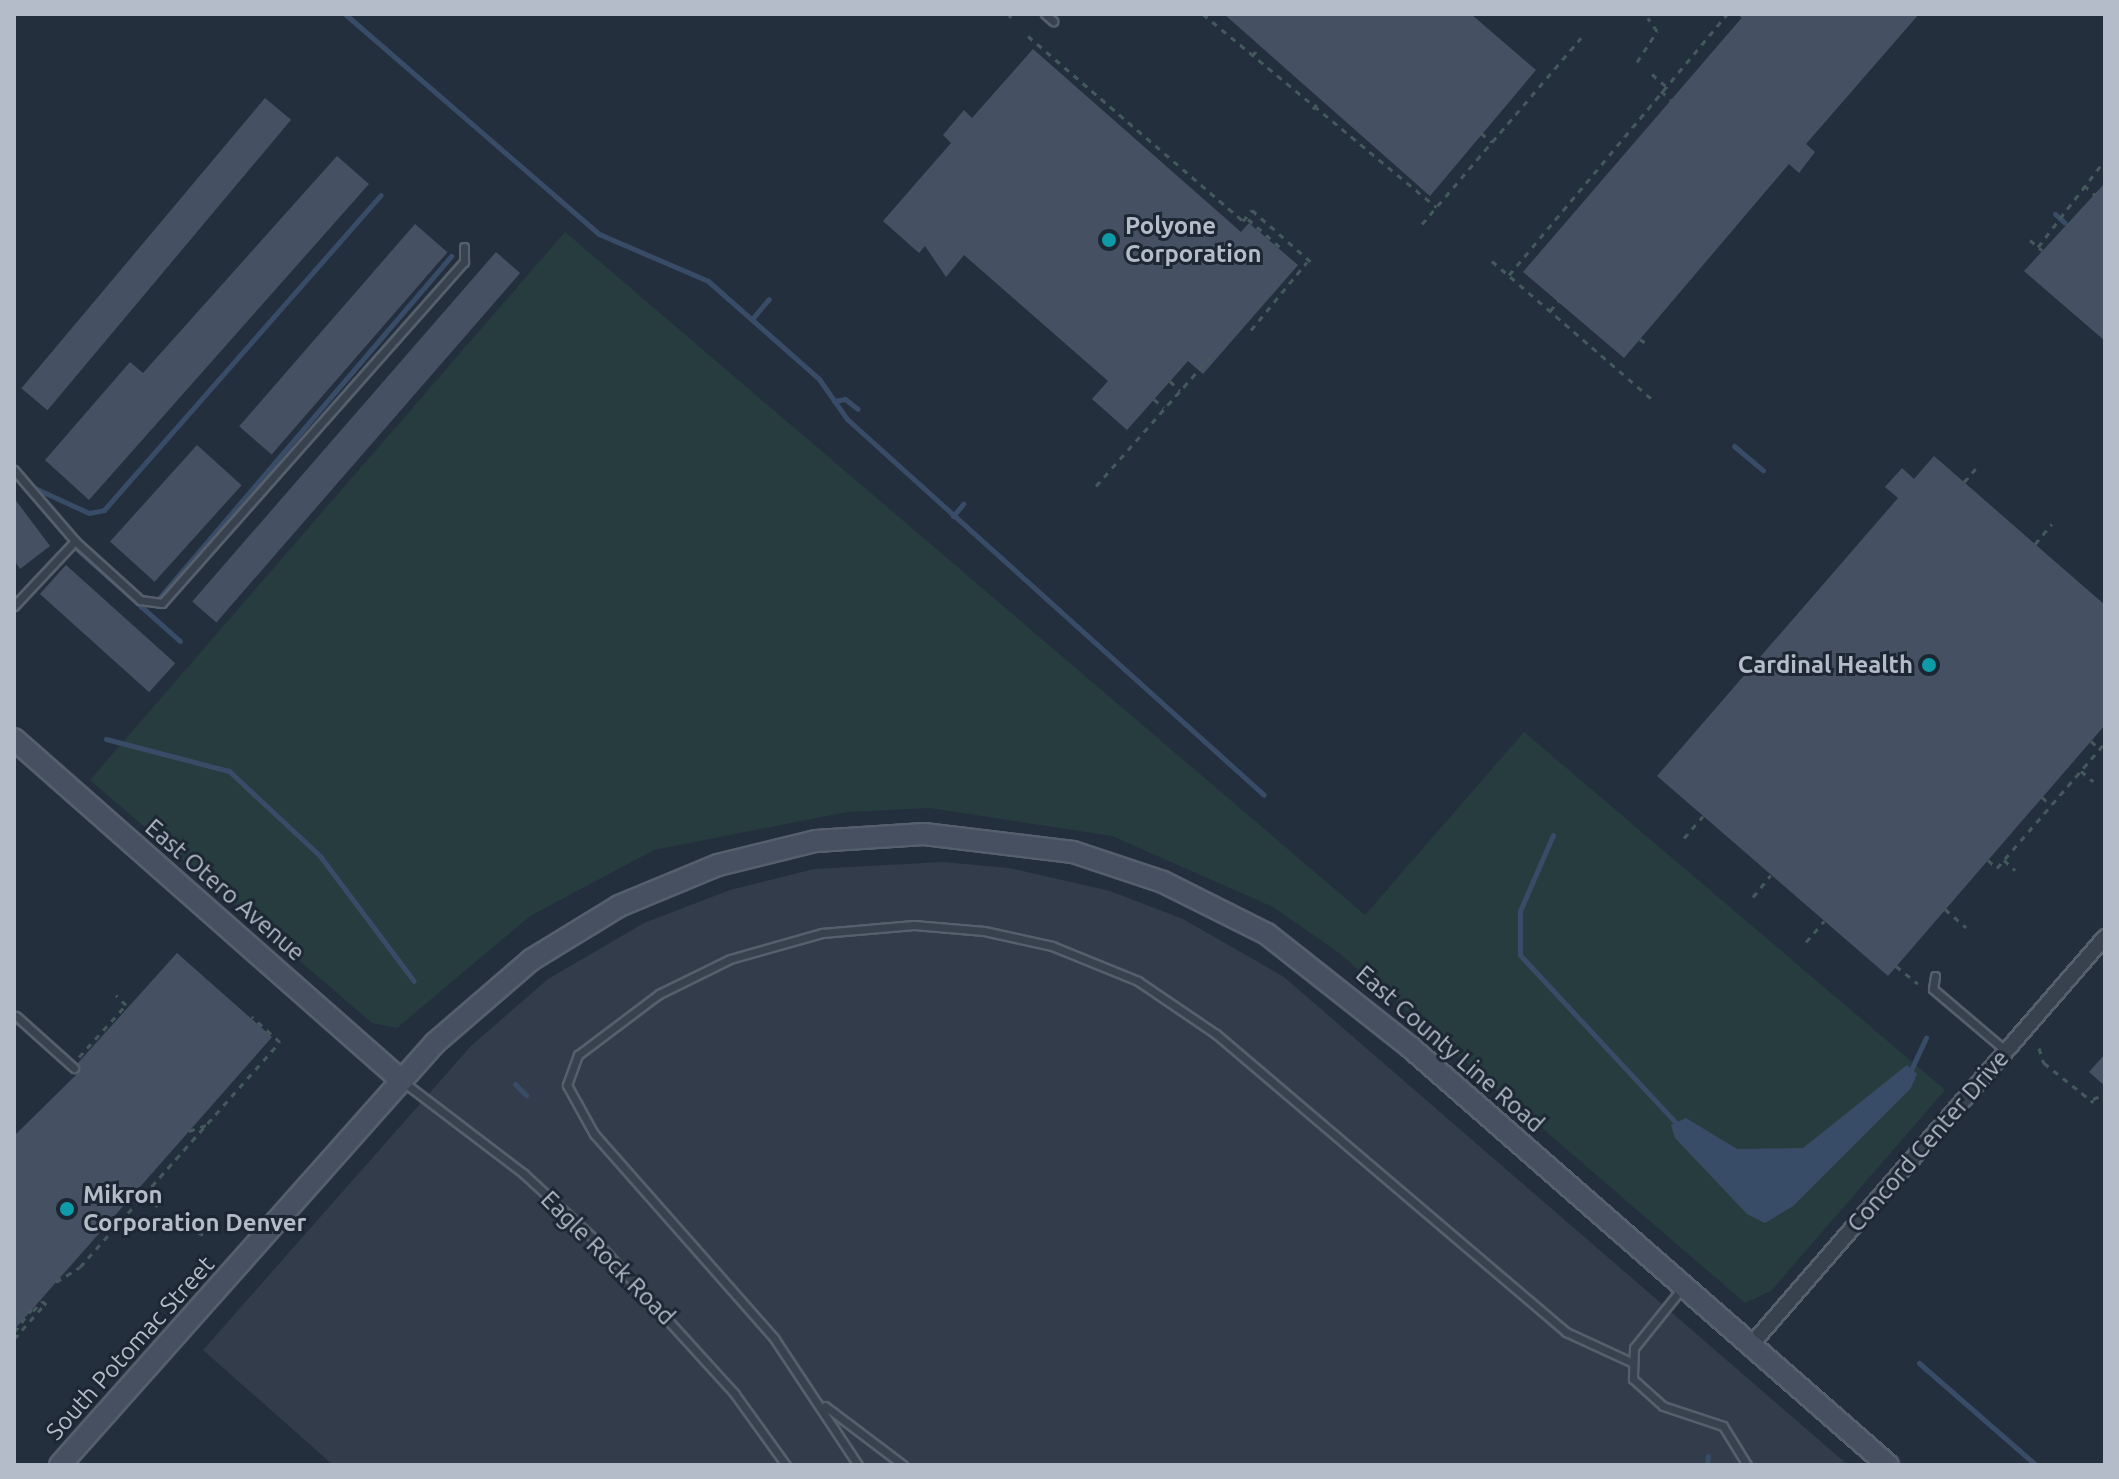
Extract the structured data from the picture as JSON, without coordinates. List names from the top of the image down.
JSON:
{
  "streets": {
    "main road": ["East Otero Avenue", "East County Line Road", "South Potomac Street"],
    "street": ["Concord Center Drive"],
    "lane": ["Eagle Rock Road"]
  },
  "crossings": [
    ["East Otero Avenue", "Eagle Rock Road"],
    ["East Otero Avenue", "South Potomac Street"],
    ["East County Line Road", "Concord Center Drive"],
    ["East County Line Road", "South Potomac Street"],
    ["Eagle Rock Road", "South Potomac Street"]
  ],
  "places": ["Polyone Corporation", "Cardinal Health", "Mikron Corporation Denver"]
}
